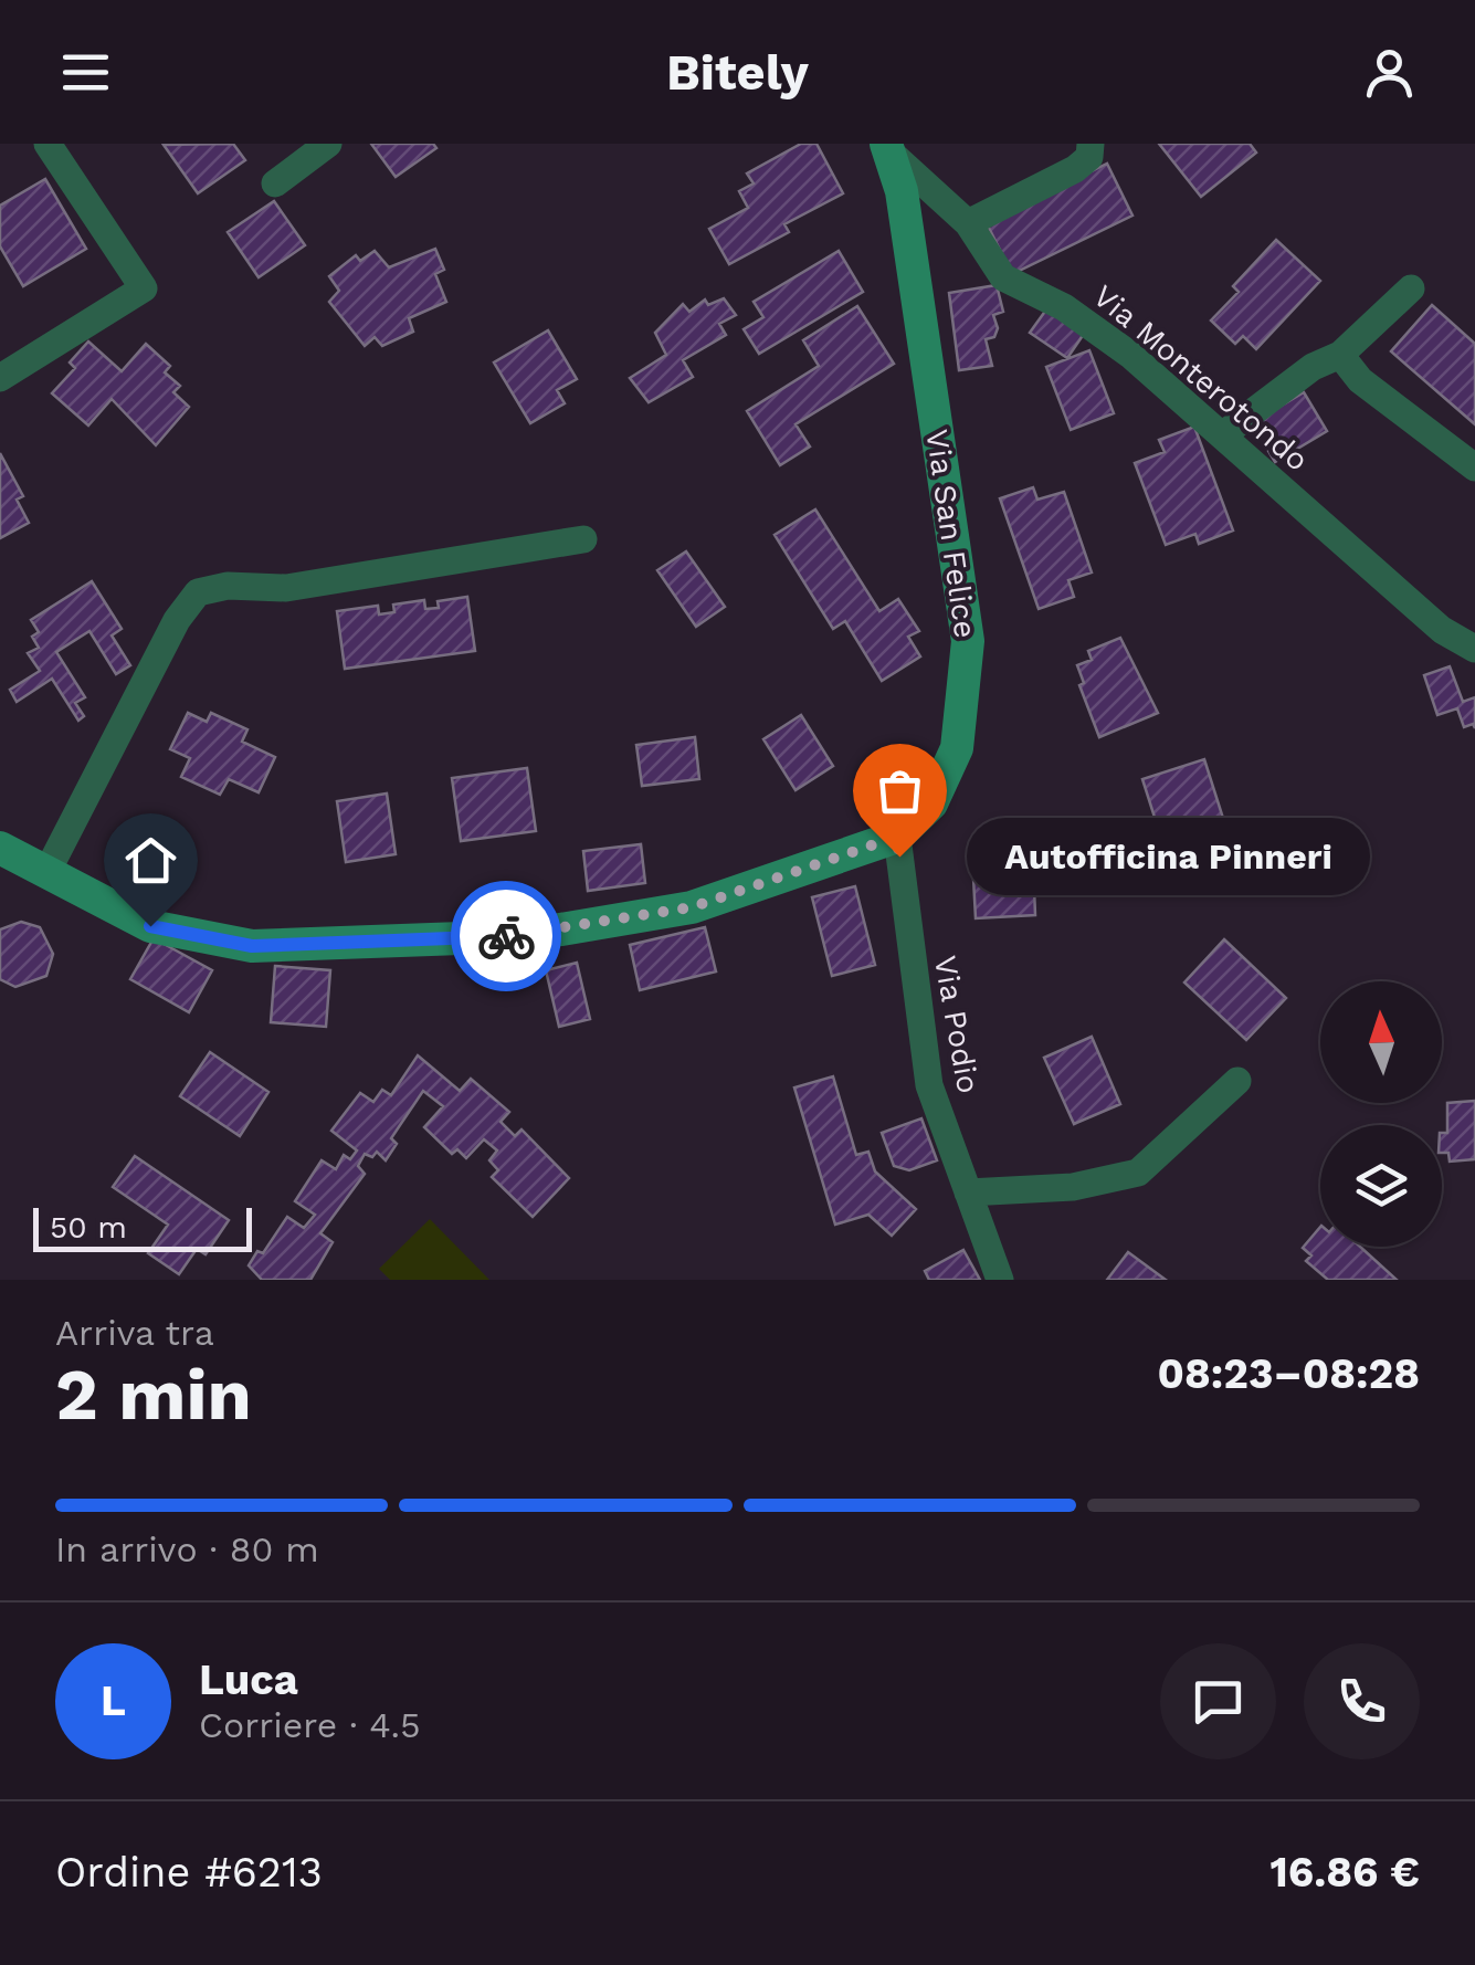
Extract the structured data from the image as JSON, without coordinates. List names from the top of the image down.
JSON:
{
  "streets": {
    "street": ["Via Monterotondo", "Via San Felice", "Via Podio"]
  },
  "crossings": [
    ["Via Monterotondo", "Via San Felice"],
    ["Via San Felice", "Via Podio"]
  ],
  "places": ["Autofficina Pinneri"],
  "scale_bar": "50 m",
  "north": "top",
  "page": {
    "header": "Bitely",
    "bubble": "Autofficina Pinneri",
    "scale": "50 m",
    "heading": ["2 min", "Arriva tra", "08:23–08:28"],
    "panel": [
      "Luca",
      "Corriere · 4.5",
      "Ordine #6213",
      "16.86 €"
    ],
    "bar": "In arrivo · 80 m",
    "round": "L"
  }
}
